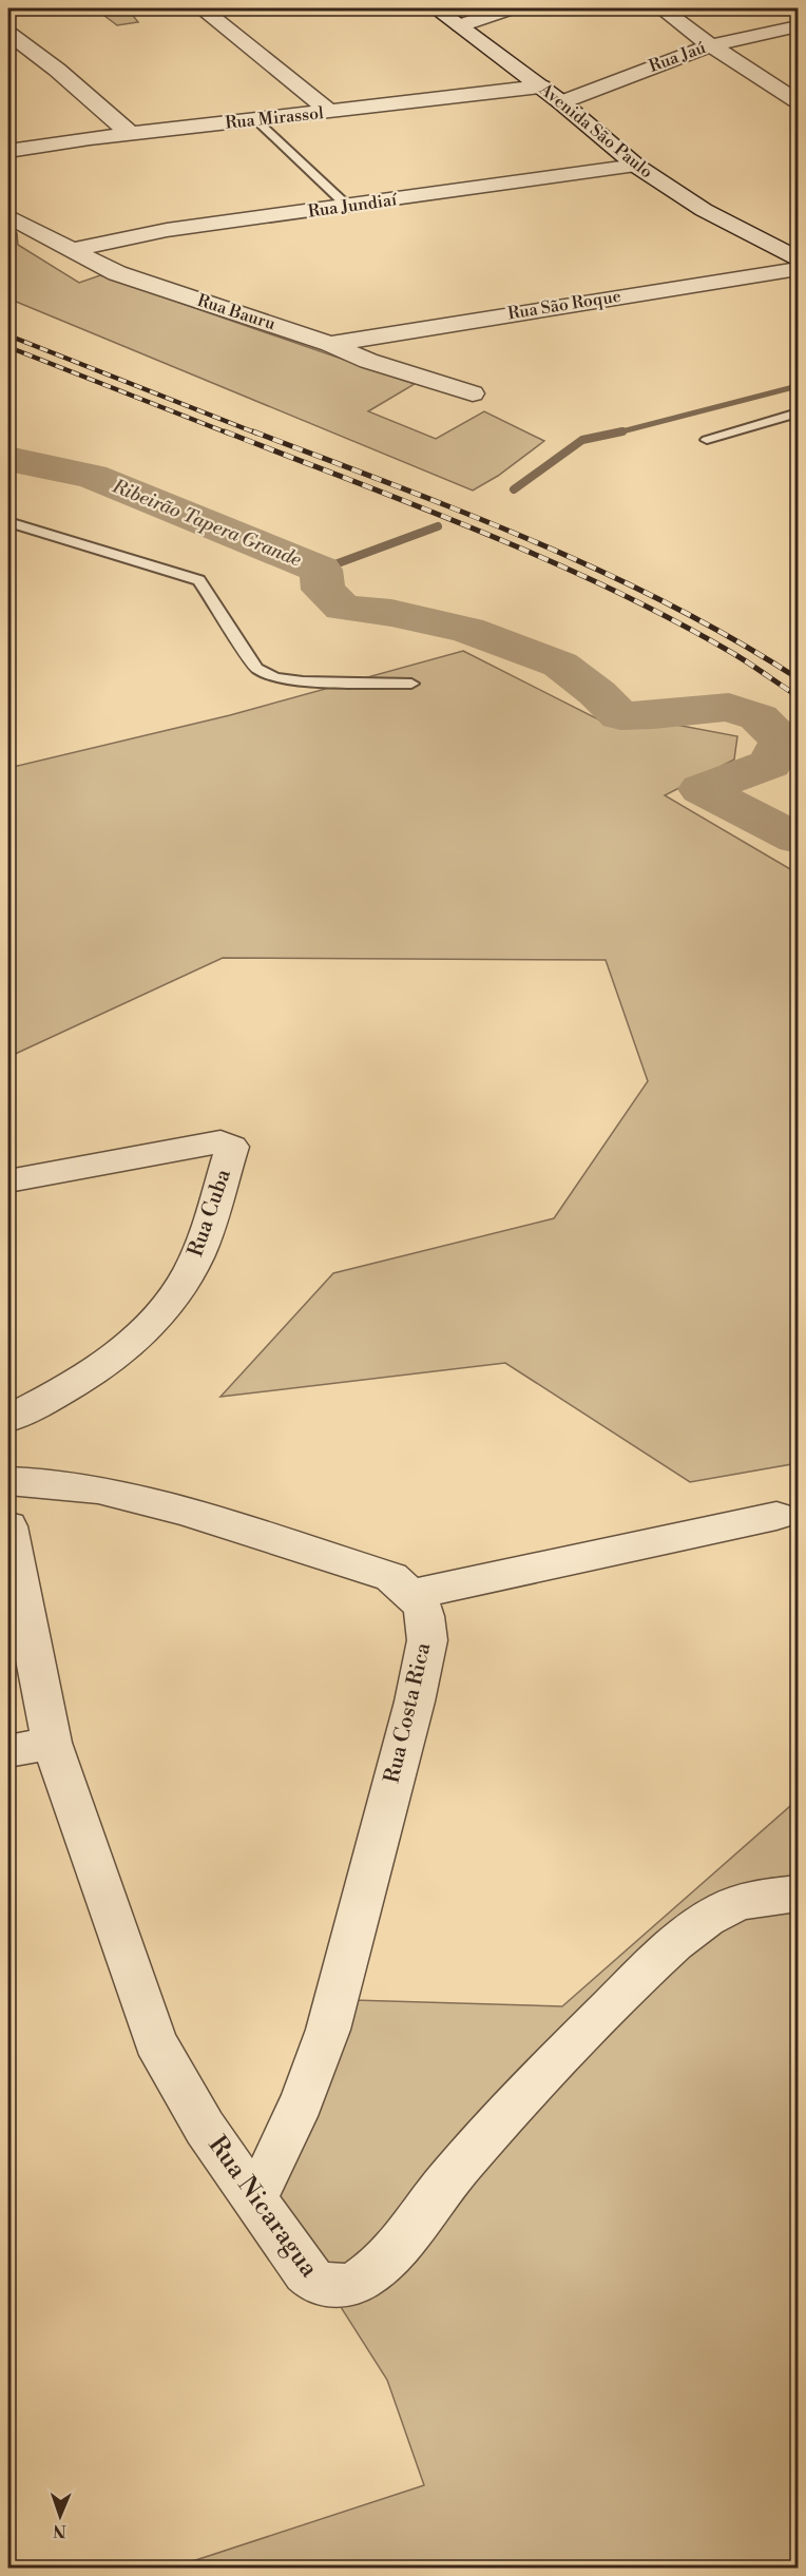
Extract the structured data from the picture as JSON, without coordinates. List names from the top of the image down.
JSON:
{
  "streets": {
    "street": [
      "Rua Jaú",
      "Rua Mirassol",
      "Avenida São Paulo",
      "Rua Jundiaí",
      "Rua São Roque",
      "Rua Bauru",
      "Rua Cuba",
      "Rua Costa Rica",
      "Rua Nicaragua"
    ]
  },
  "crossings": [
    ["Rua Jaú", "Avenida São Paulo"],
    ["Rua Mirassol", "Avenida São Paulo"],
    ["Avenida São Paulo", "Rua Jundiaí"],
    ["Rua Jundiaí", "Rua Bauru"],
    ["Rua São Roque", "Rua Bauru"],
    ["Rua Costa Rica", "Rua Nicaragua"]
  ],
  "water": ["Ribeirão Tapera Grande"],
  "north": "bottom"
}
